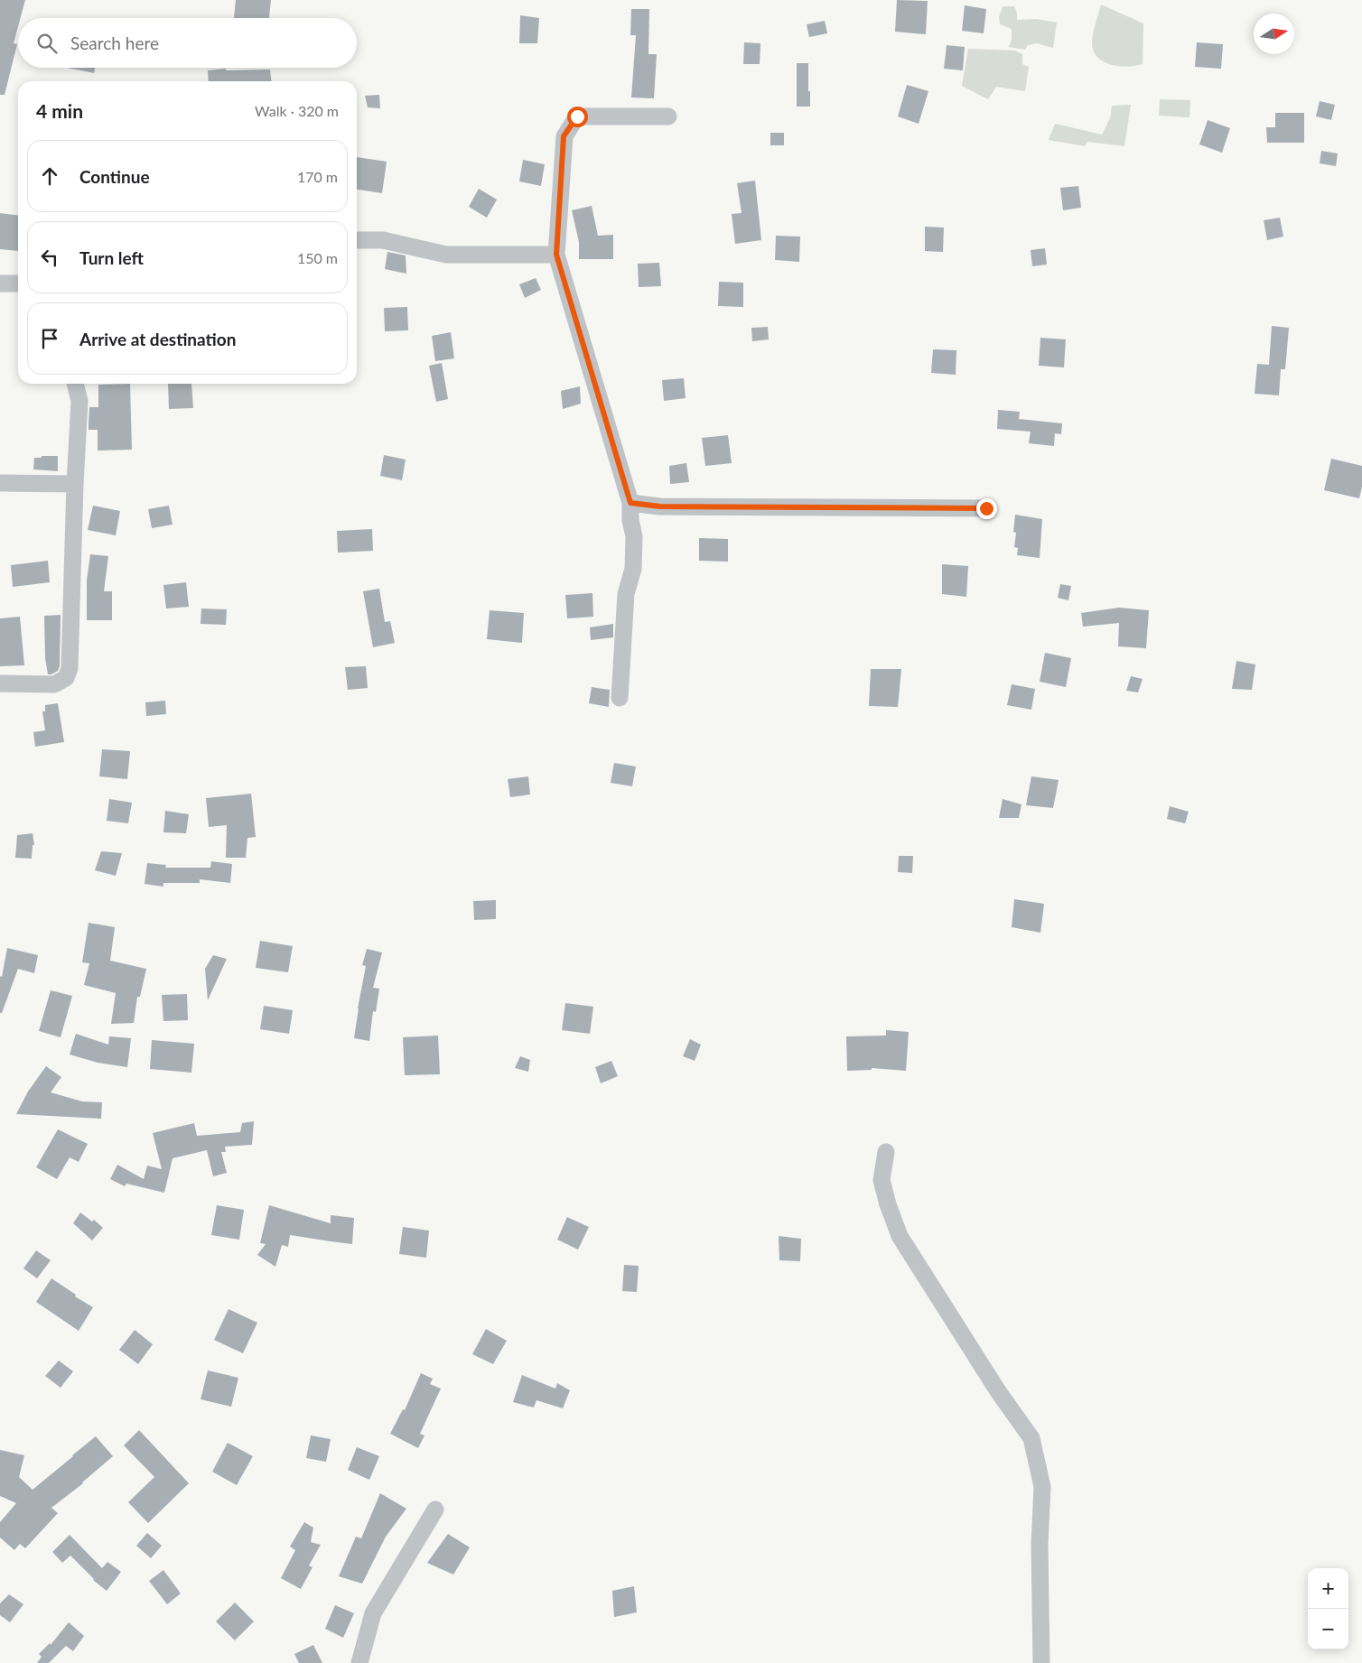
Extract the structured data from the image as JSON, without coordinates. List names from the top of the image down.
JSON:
{
  "north": "right",
  "page": {
    "search": "Search here",
    "heading": ["4 min", "Walk · 320 m"],
    "list": [
      ["Continue", "170 m"],
      ["Turn left", "150 m"],
      "Arrive at destination"
    ],
    "map_buttons": ["+", "−"]
  }
}
